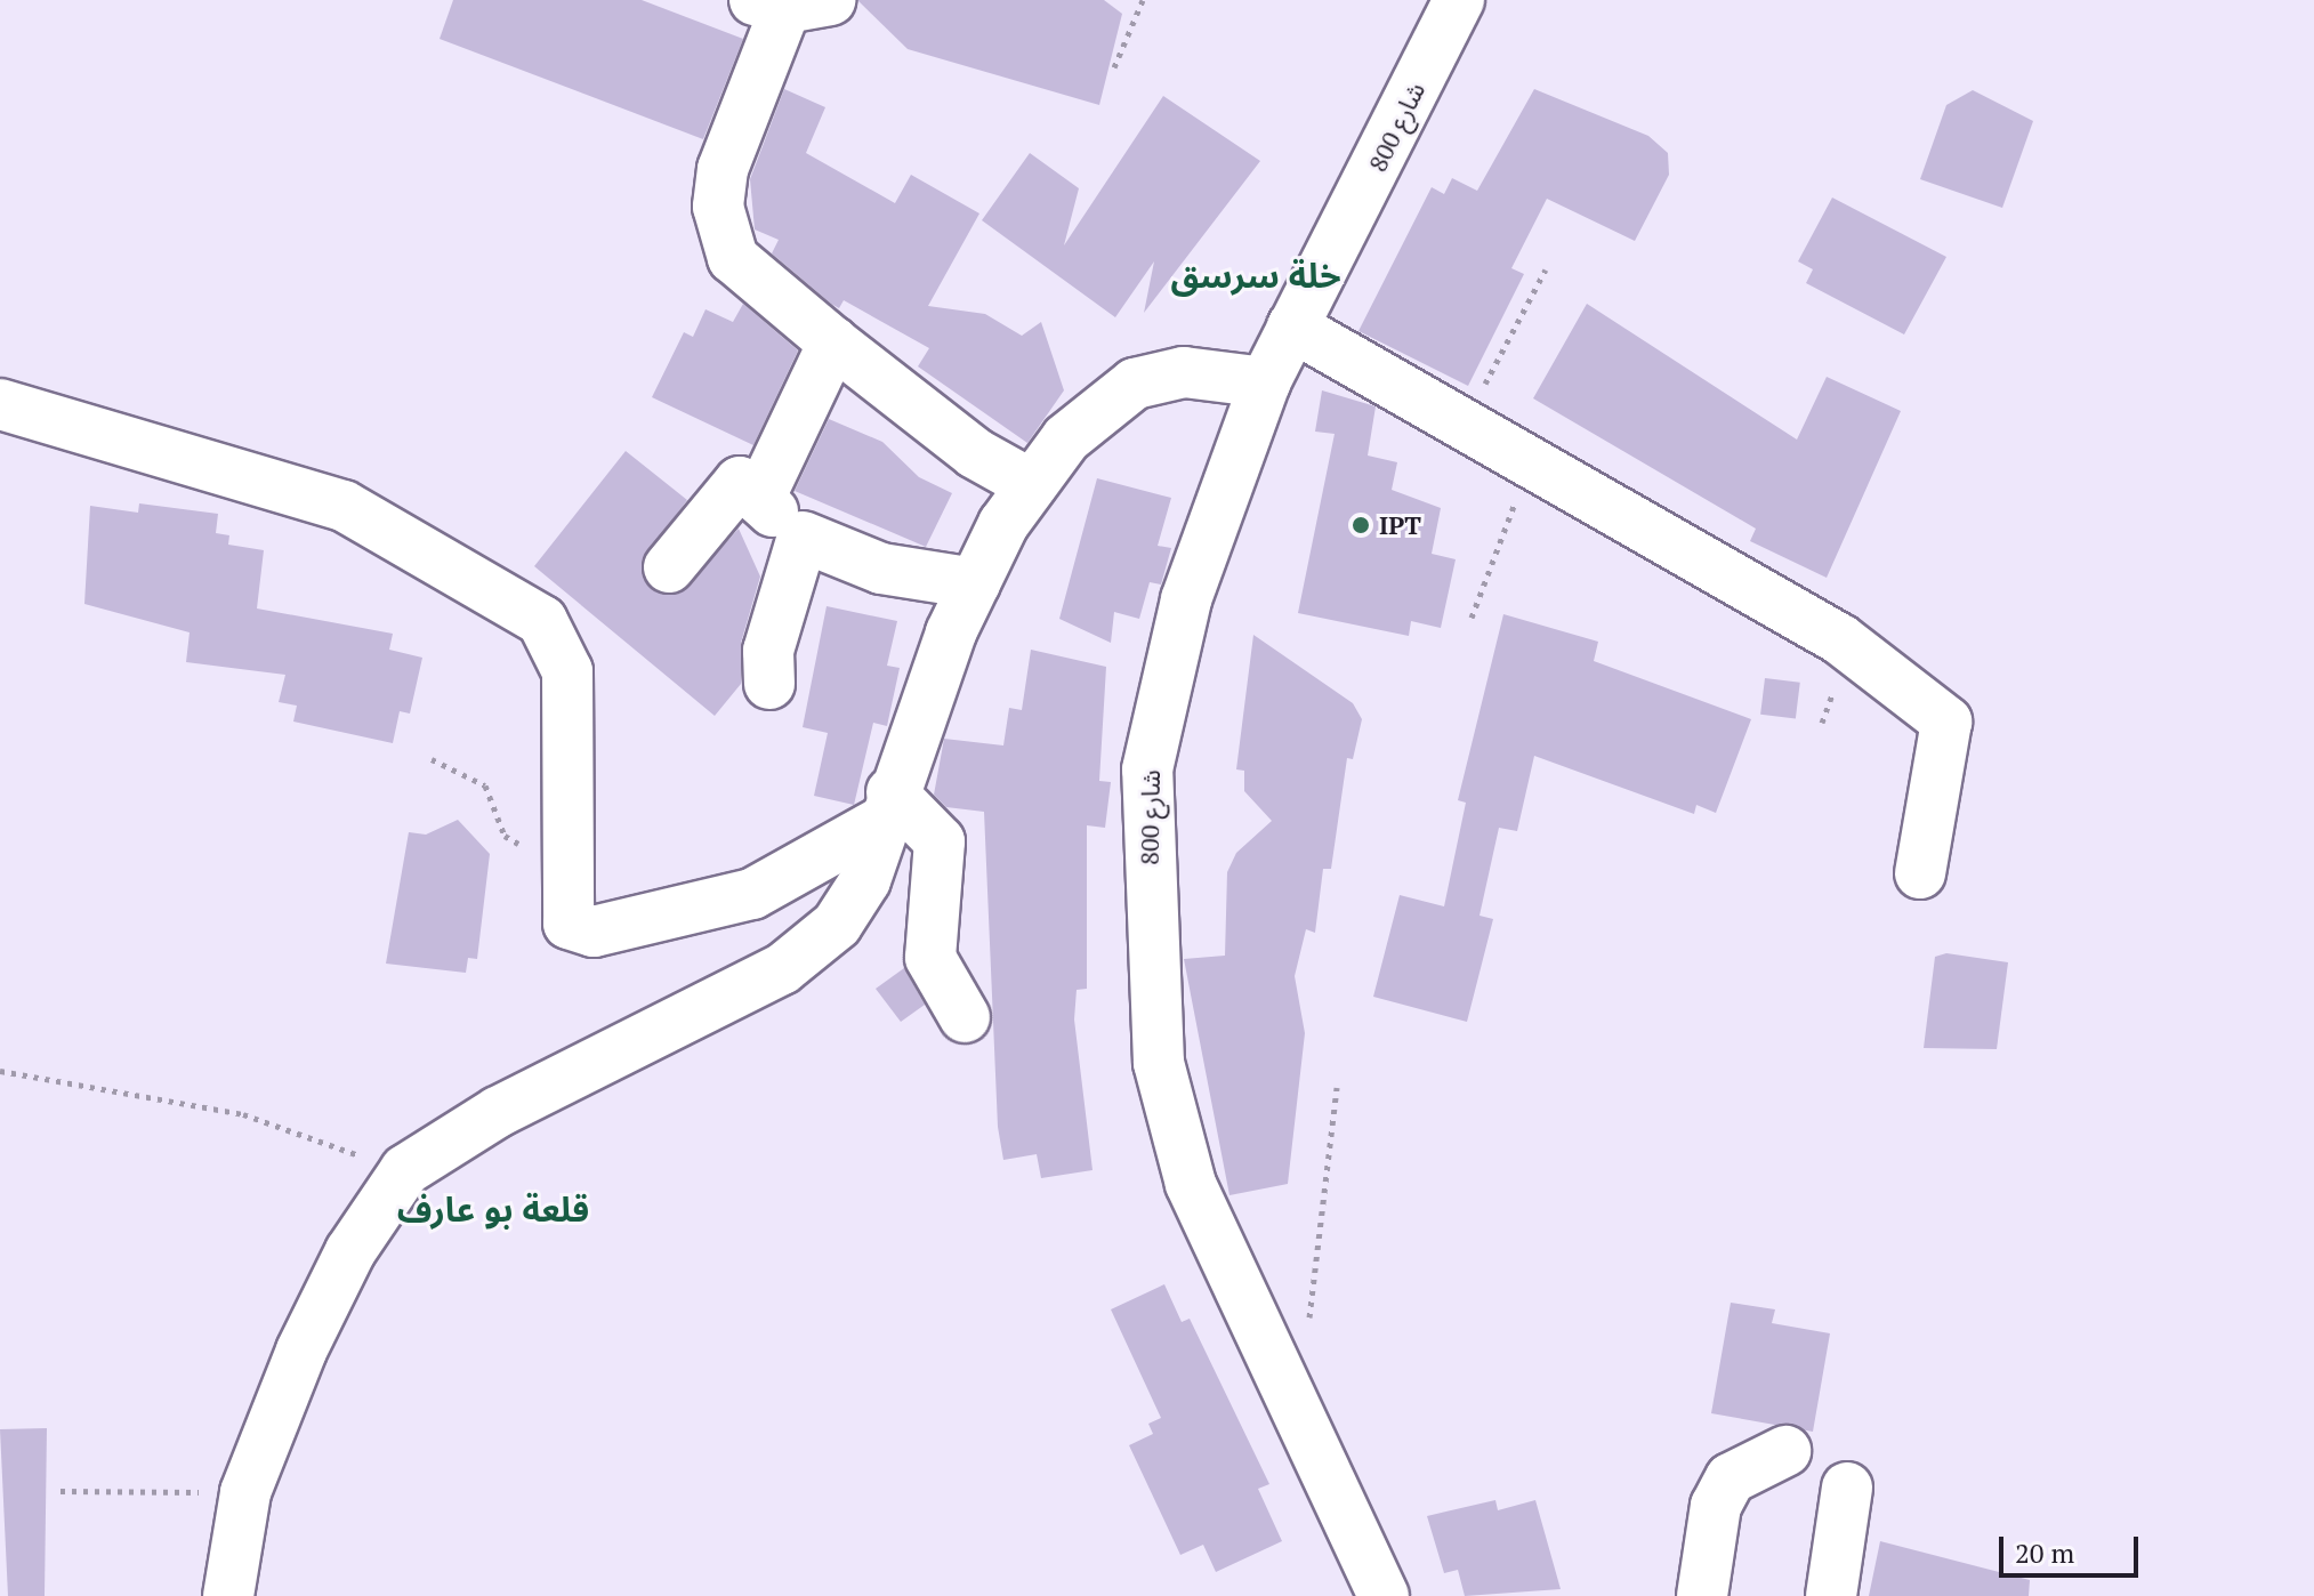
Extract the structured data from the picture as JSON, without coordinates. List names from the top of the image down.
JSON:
{
  "streets": {
    "street": ["شارع 800"]
  },
  "districts": ["خلة سرسق", "قلعة بو عارف"],
  "places": ["IPT"],
  "scale_bar": "20 m"
}
